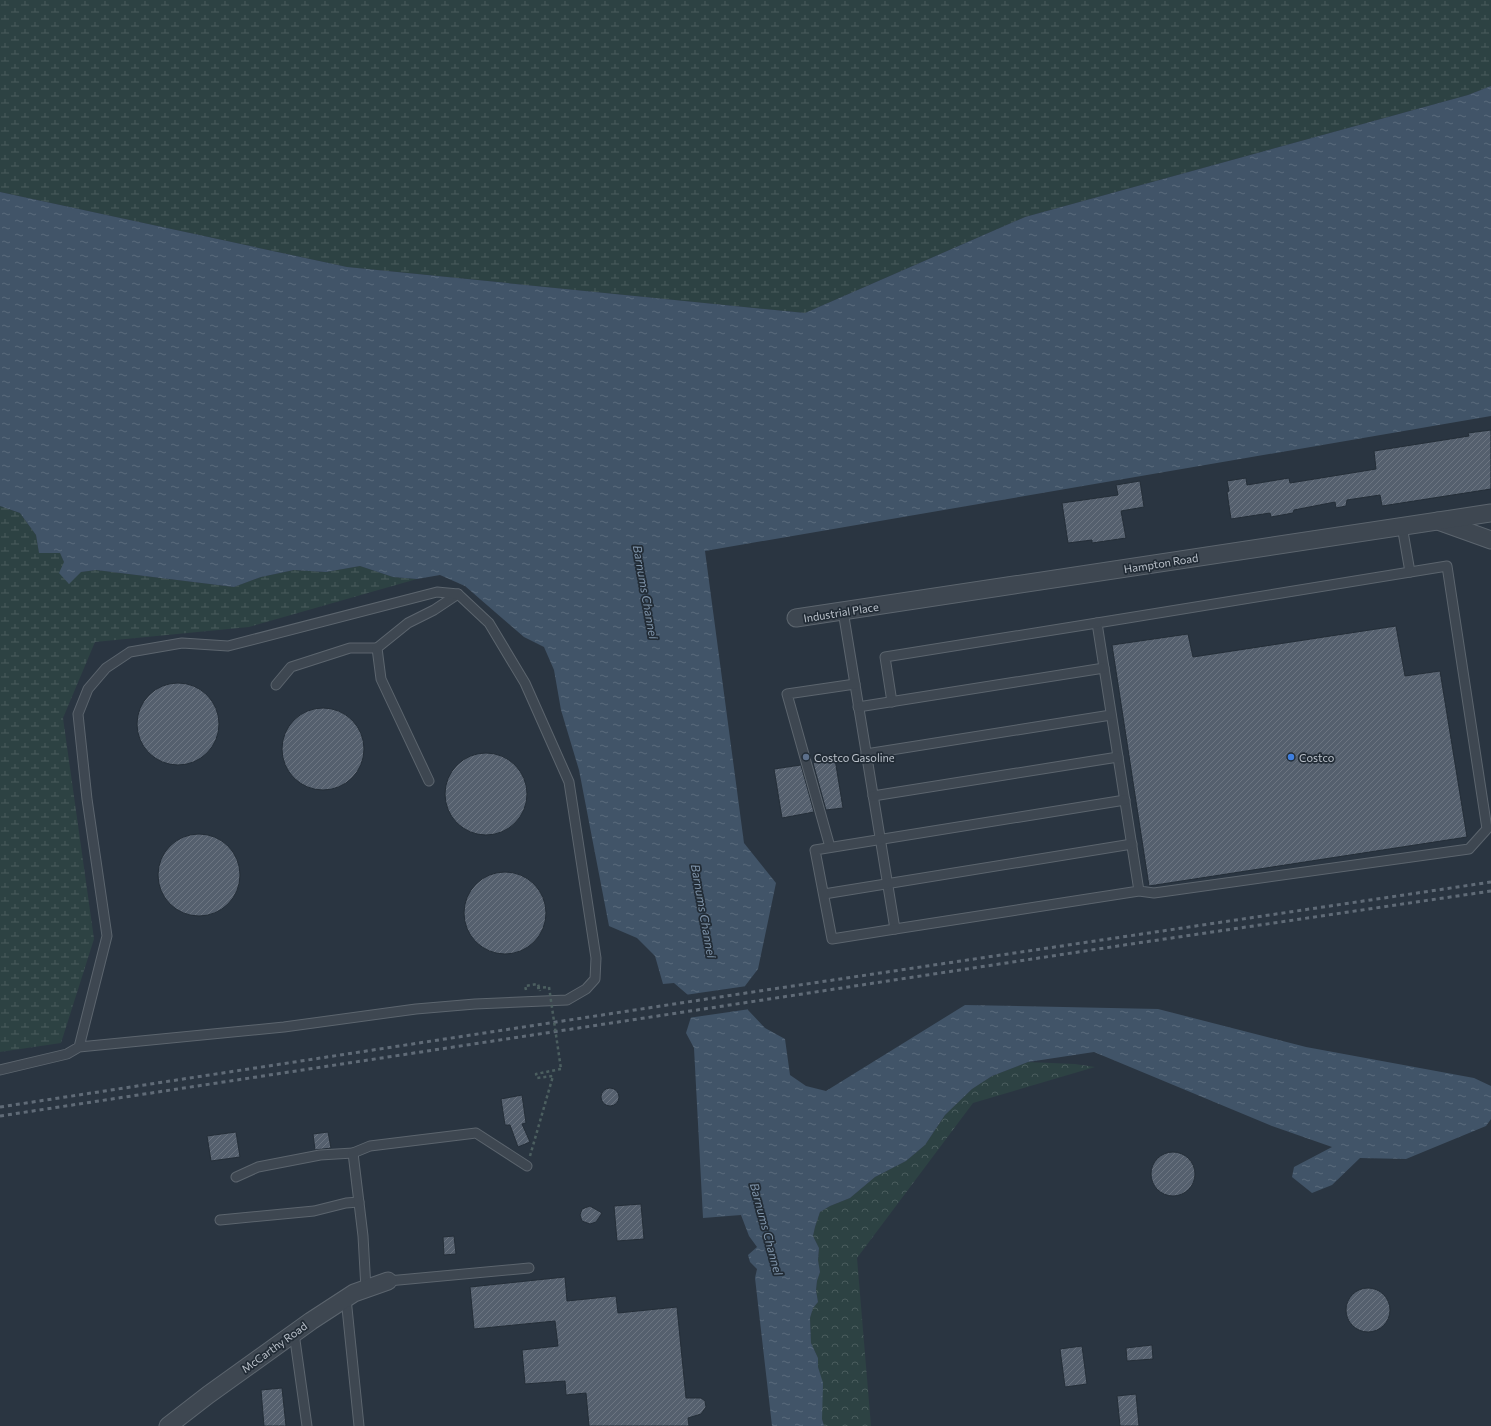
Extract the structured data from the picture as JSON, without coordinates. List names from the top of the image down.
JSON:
{
  "streets": {
    "street": ["Hampton Road", "Industrial Place", "McCarthy Road"]
  },
  "crossings": [
    ["Hampton Road", "Industrial Place"]
  ],
  "water": ["Barnums Channel"],
  "places": ["Costco Gasoline", "Costco"]
}
